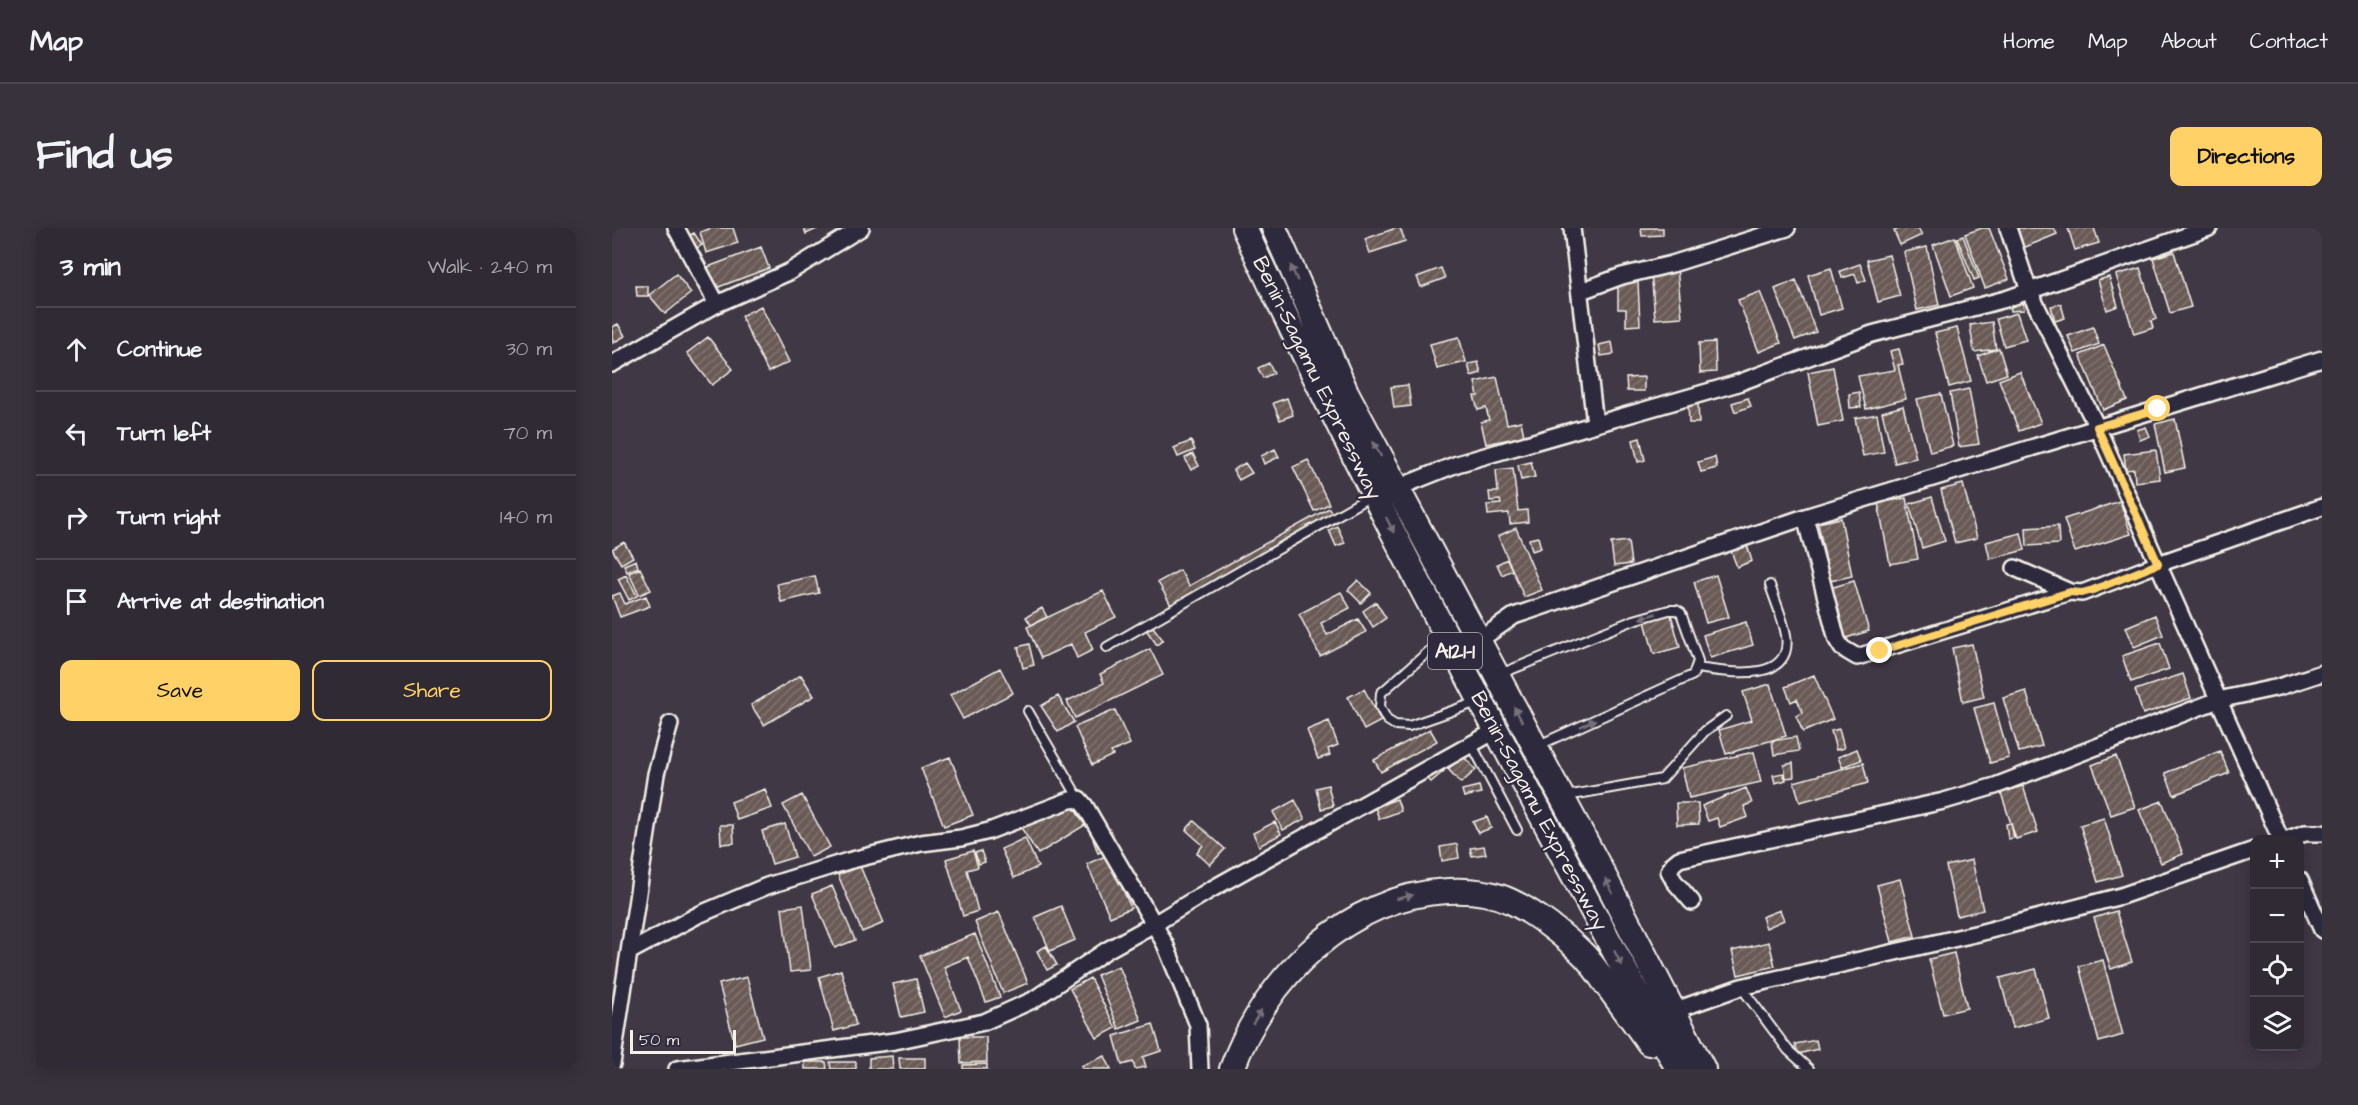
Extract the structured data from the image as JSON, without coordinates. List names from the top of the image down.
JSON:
{
  "streets": {
    "highway": ["Benin-Sagamu Expressway", "A121-1"]
  },
  "scale_bar": "50 m",
  "page": {
    "header": "Map",
    "nav": [
      "Home",
      "Map",
      "About",
      "Contact"
    ],
    "title": "Find us",
    "buttons": [
      "Directions",
      ["Save", "Share"]
    ],
    "heading": ["3 min", "Walk · 240 m"],
    "list": [
      ["Continue", "30 m"],
      ["Turn left", "70 m"],
      ["Turn right", "140 m"],
      "Arrive at destination"
    ],
    "map_buttons": ["+", "−"],
    "scale": "50 m"
  }
}
